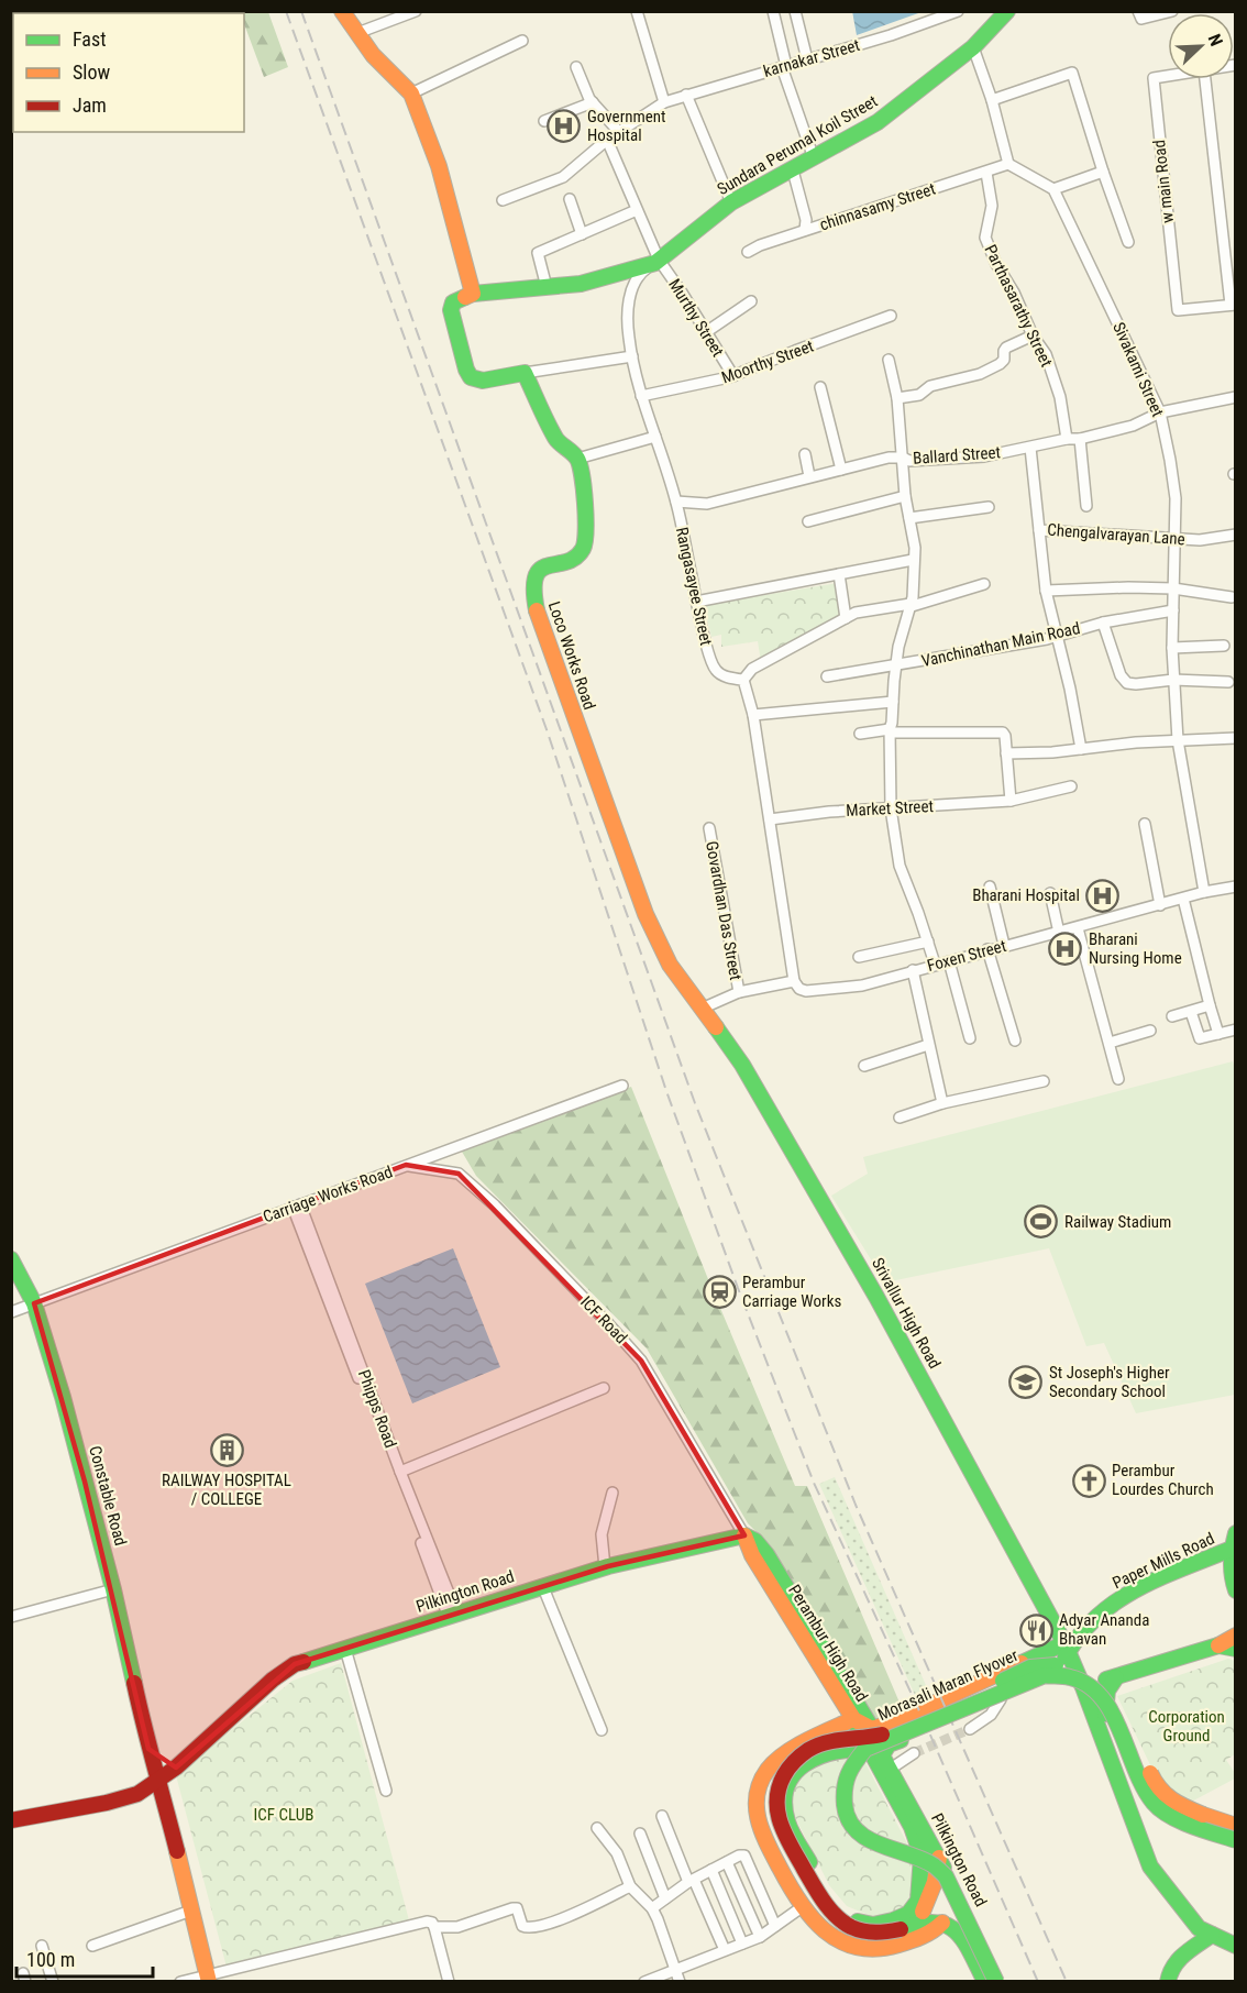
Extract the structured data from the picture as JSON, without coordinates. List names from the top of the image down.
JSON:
{
  "streets": {
    "street": [
      "karnakar Street",
      "Sundara Perumal Koil Street",
      "w main Road",
      "chinnasamy Street",
      "Parthasarathy Street",
      "Murthy Street",
      "Moorthy Street",
      "Sivakami Street",
      "Ballard Street",
      "Chengalvarayan Lane",
      "Rangasayee Street",
      "Vanchinathan Main Road",
      "Loco Works Road",
      "Market Street",
      "Govardhan Das Street",
      "Foxen Street",
      "Carriage Works Road",
      "Srivallur High Road",
      "ICF Road",
      "Phipps Road",
      "Constable Road",
      "Paper Mills Road",
      "Pilkington Road",
      "Perambur High Road",
      "Morasali Maran Flyover"
    ]
  },
  "crossings": [
    ["karnakar Street", "Murthy Street"],
    ["Sundara Perumal Koil Street", "Murthy Street"],
    ["Sundara Perumal Koil Street", "Rangasayee Street"],
    ["chinnasamy Street", "Parthasarathy Street"],
    ["Parthasarathy Street", "Ballard Street"],
    ["Murthy Street", "Moorthy Street"],
    ["Murthy Street", "Rangasayee Street"],
    ["Moorthy Street", "Rangasayee Street"],
    ["Sivakami Street", "Ballard Street"],
    ["Sivakami Street", "Chengalvarayan Lane"],
    ["Sivakami Street", "Vanchinathan Main Road"],
    ["Sivakami Street", "Foxen Street"],
    ["Ballard Street", "Chengalvarayan Lane"],
    ["Ballard Street", "Rangasayee Street"],
    ["Loco Works Road", "Foxen Street"],
    ["Loco Works Road", "Srivallur High Road"],
    ["Govardhan Das Street", "Foxen Street"],
    ["Foxen Street", "Srivallur High Road"],
    ["Carriage Works Road", "ICF Road"],
    ["Carriage Works Road", "Phipps Road"],
    ["Carriage Works Road", "Constable Road"],
    ["Srivallur High Road", "Paper Mills Road"],
    ["ICF Road", "Pilkington Road"],
    ["ICF Road", "Perambur High Road"],
    ["Phipps Road", "Pilkington Road"],
    ["Constable Road", "Pilkington Road"],
    ["Pilkington Road", "Perambur High Road"],
    ["Perambur High Road", "Morasali Maran Flyover"]
  ],
  "parks": ["Corporation Ground", "ICF CLUB"],
  "places": {
    "hospital": ["Government Hospital", "Bharani Hospital", "Bharani Nursing Home"],
    "sports": ["Railway Stadium"],
    "station": ["Perambur Carriage Works"],
    "school or university": ["St Joseph's Higher Secondary School"],
    "building": ["RAILWAY HOSPITAL / COLLEGE"],
    "church": ["Perambur Lourdes Church"],
    "restaurant": ["Adyar Ananda Bhavan"]
  },
  "legend": ["Fast", "Slow", "Jam"],
  "scale_bar": "100 m",
  "north": "top right"
}
